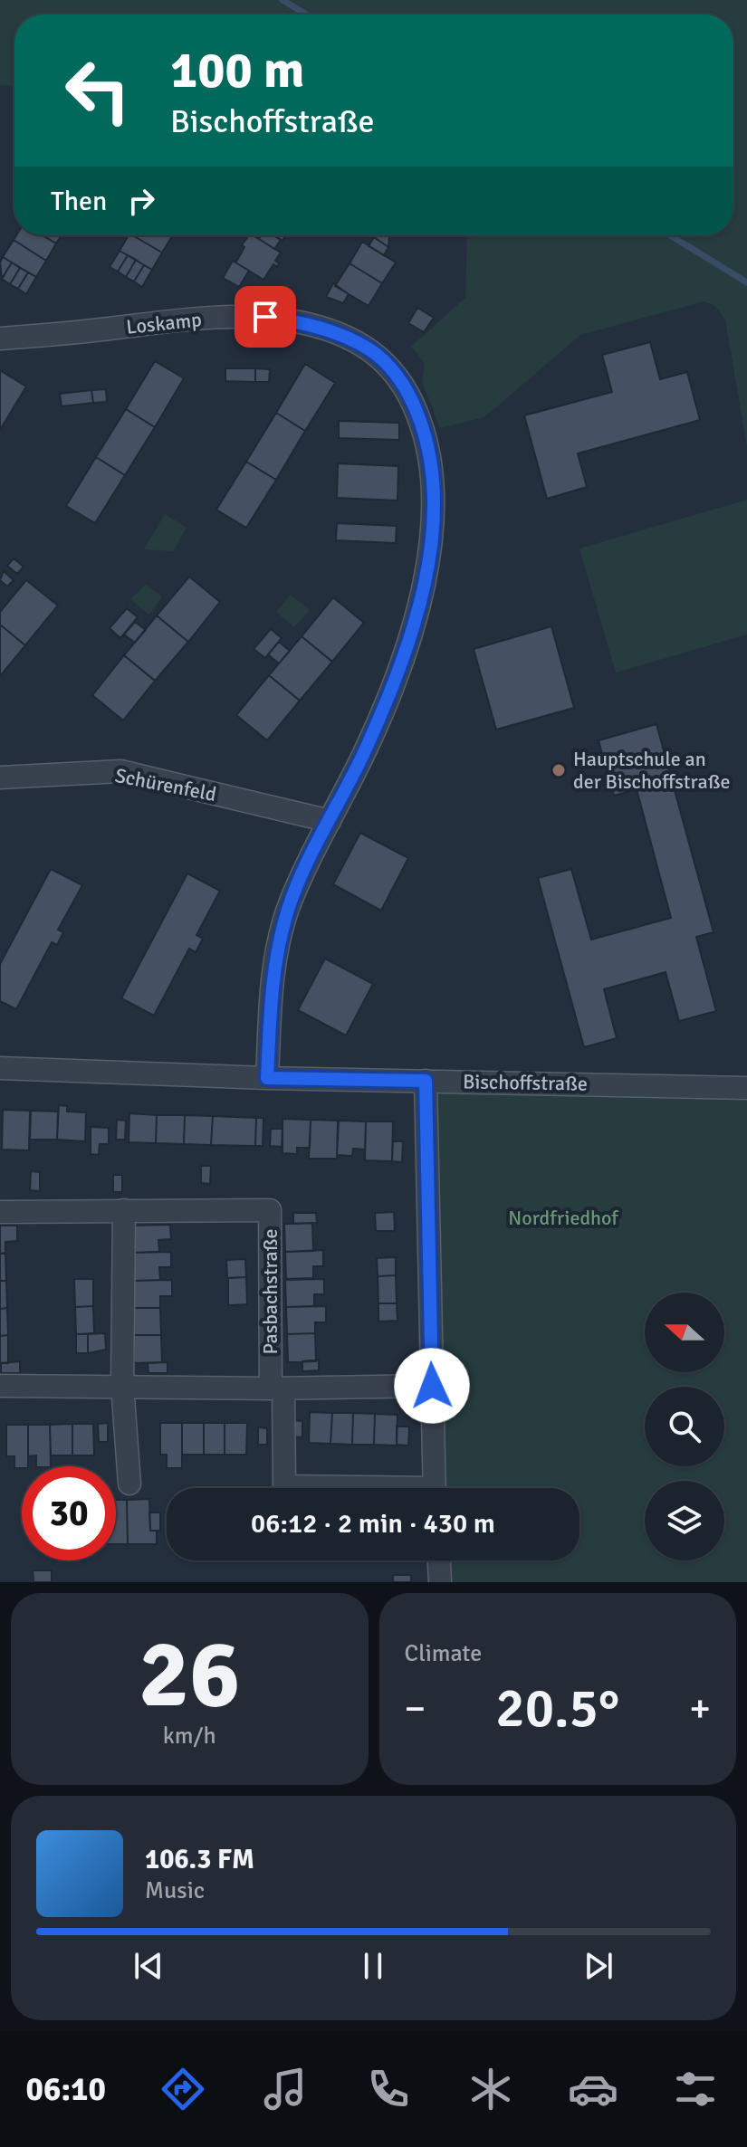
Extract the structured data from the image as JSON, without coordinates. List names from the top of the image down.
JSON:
{
  "streets": {
    "street": [
      "Loskamp",
      "Schürenfeld",
      "Bischoffstraße",
      "Pasbachstraße"
    ]
  },
  "crossings": [
    ["Loskamp", "Schürenfeld"],
    ["Loskamp", "Bischoffstraße"]
  ],
  "parks": ["Nordfriedhof"],
  "places": ["Hauptschule an der Bischoffstraße"],
  "north": "left",
  "page": {
    "turn": ["100 m", "Bischoffstraße"],
    "then": "Then",
    "limit": "30",
    "trip": "06:12 · 2 min · 430 m",
    "tile": [
      ["26", "km/h"],
      "Climate"
    ],
    "heat": ["−", "20.5°", "+"],
    "song": ["106.3 FM", "Music"],
    "tabs": "06:10"
  }
}
